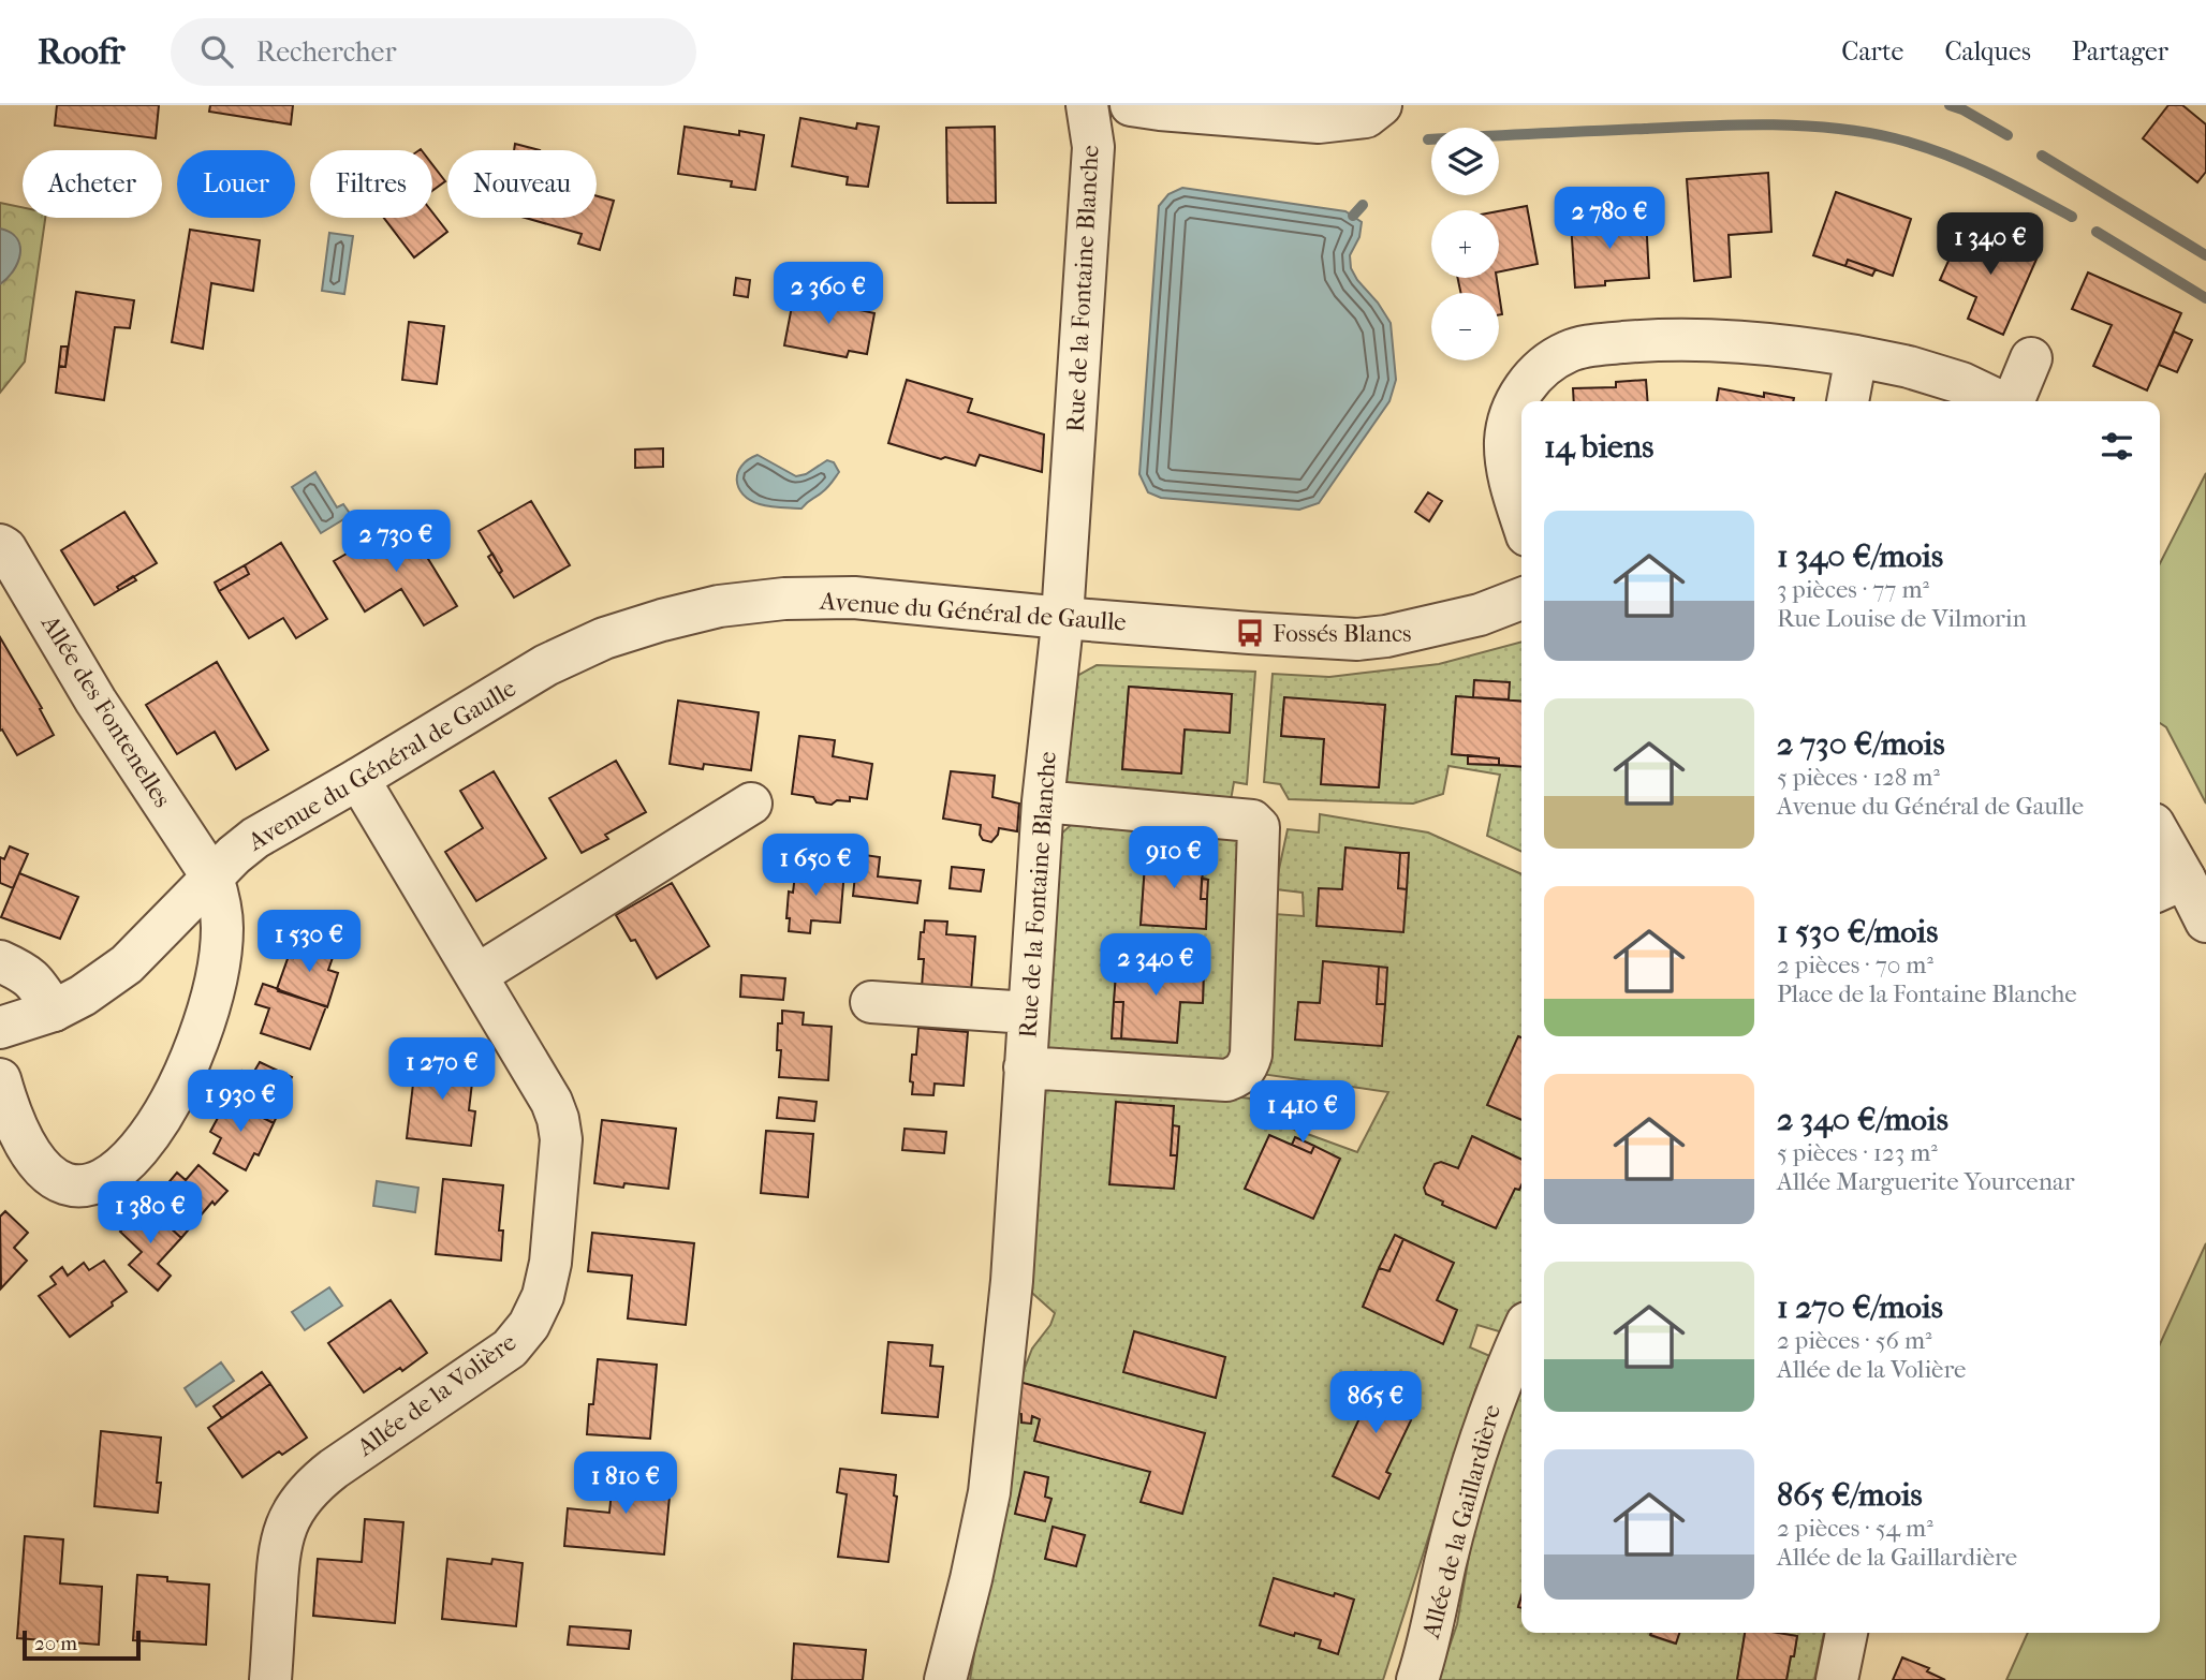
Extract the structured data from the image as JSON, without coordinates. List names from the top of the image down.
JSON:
{
  "streets": {
    "street": [
      "Rue de la Fontaine Blanche",
      "Avenue du Général de Gaulle",
      "Allée des Fontenelles",
      "Allée de la Volière",
      "Allée de la Gaillardière"
    ]
  },
  "crossings": [
    ["Rue de la Fontaine Blanche", "Avenue du Général de Gaulle"],
    ["Avenue du Général de Gaulle", "Allée des Fontenelles"],
    ["Avenue du Général de Gaulle", "Allée de la Volière"]
  ],
  "places": {
    "bus stop": ["Fossés Blancs"]
  },
  "scale_bar": "20 m",
  "page": {
    "header": "Roofr",
    "search": "Rechercher",
    "nav": ["Carte", "Calques", "Partager"],
    "map_buttons": ["+", "−"],
    "chip": [
      "Acheter",
      "Louer",
      "Filtres",
      "Nouveau"
    ],
    "price": [
      "2 780 €",
      "1 340 €",
      "2 360 €",
      "2 730 €",
      "910 €",
      "1 650 €",
      "1 530 €",
      "2 340 €",
      "1 270 €",
      "1 930 €",
      "1 410 €",
      "1 380 €",
      "865 €",
      "1 810 €"
    ],
    "heading": "14 biens",
    "list": [
      {
        "name": "1 340 €/mois",
        "note": "3 pièces · 77 m² · Rue Louise de Vilmorin"
      },
      {
        "name": "2 730 €/mois",
        "note": "5 pièces · 128 m² · Avenue du Général de Gaulle"
      },
      {
        "name": "1 530 €/mois",
        "note": "2 pièces · 70 m² · Place de la Fontaine Blanche"
      },
      {
        "name": "2 340 €/mois",
        "note": "5 pièces · 123 m² · Allée Marguerite Yourcenar"
      },
      {
        "name": "1 270 €/mois",
        "note": "2 pièces · 56 m² · Allée de la Volière"
      },
      {
        "name": "865 €/mois",
        "note": "2 pièces · 54 m² · Allée de la Gaillardière"
      }
    ],
    "scale": "20 m"
  }
}
